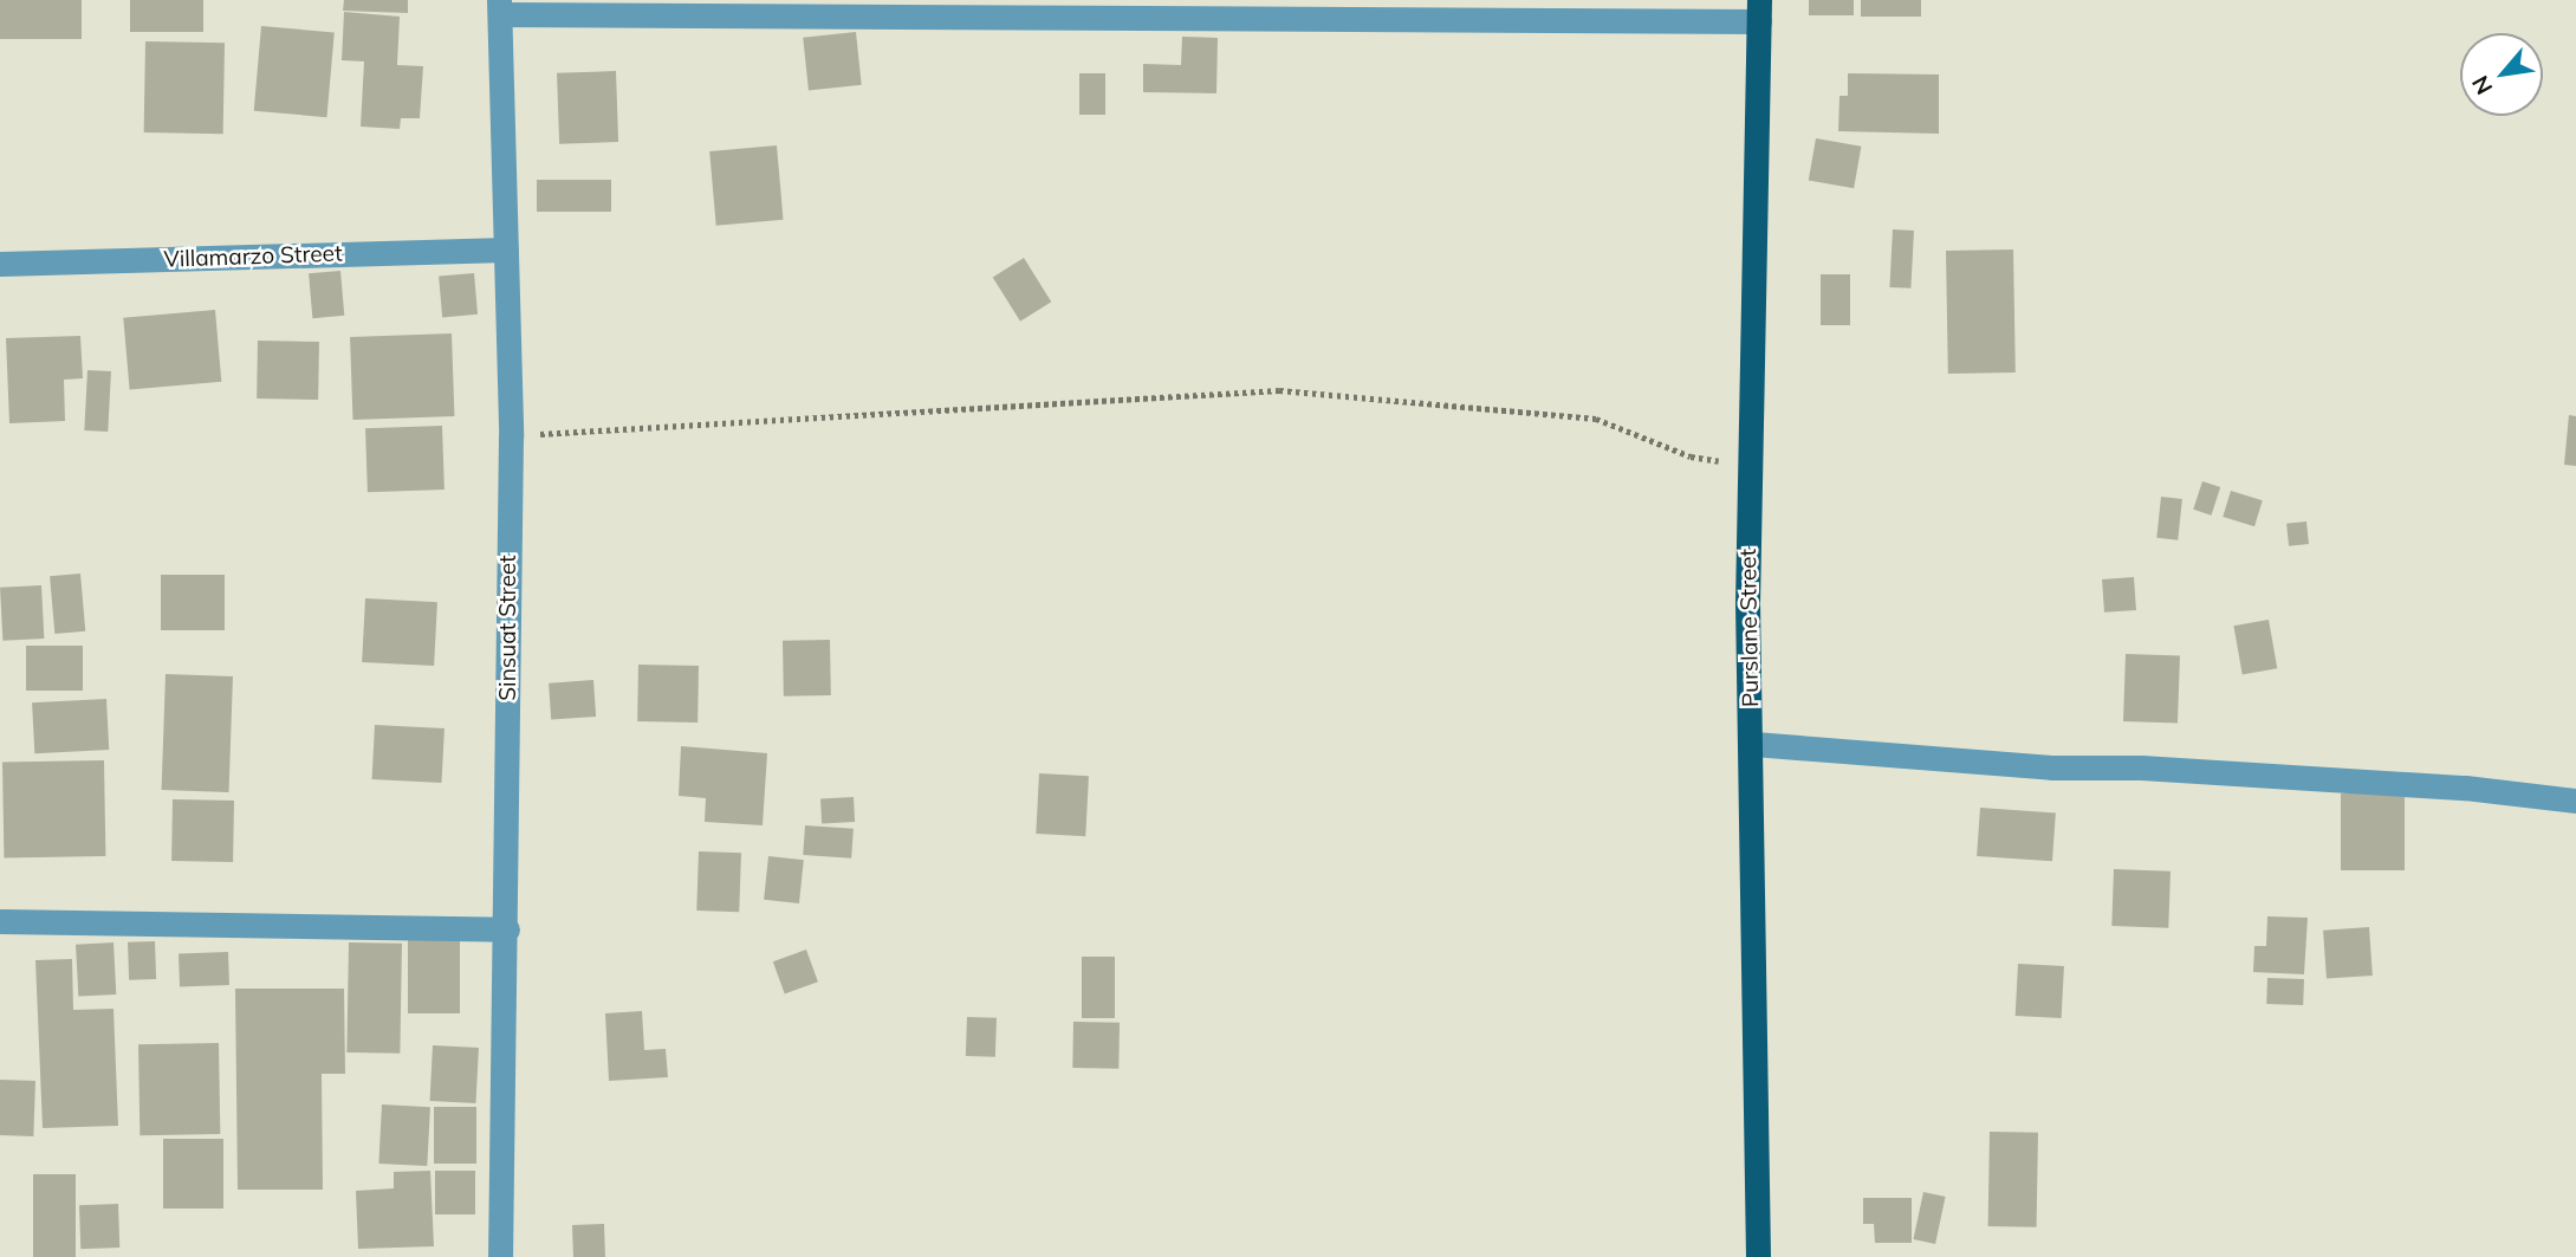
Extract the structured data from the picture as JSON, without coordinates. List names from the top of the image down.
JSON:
{
  "streets": {
    "main road": ["Purslane Street"],
    "street": ["Villamarzo Street", "Sinsuat Street"]
  },
  "crossings": [
    ["Villamarzo Street", "Sinsuat Street"]
  ],
  "north": "bottom left"
}
